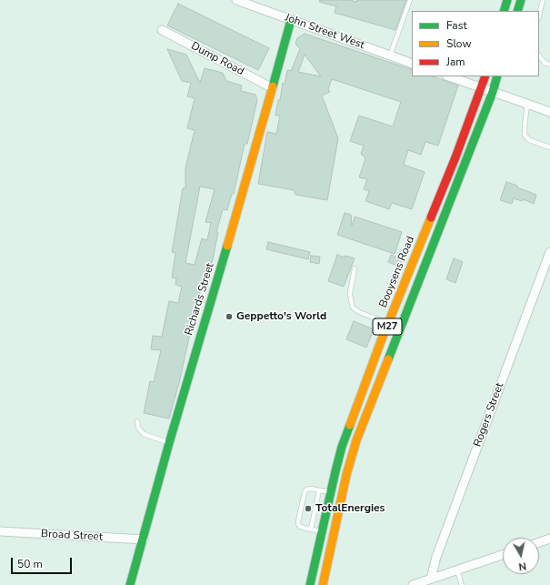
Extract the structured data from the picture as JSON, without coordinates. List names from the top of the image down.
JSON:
{
  "streets": {
    "main road": ["Booysens Road", "Richards Street", "M27"],
    "street": [
      "John Street West",
      "Dump Road",
      "Rogers Street",
      "Broad Street"
    ]
  },
  "crossings": [
    ["John Street West", "Richards Street"],
    ["Dump Road", "Richards Street"],
    ["Richards Street", "Broad Street"]
  ],
  "places": ["Geppetto's World", "TotalEnergies"],
  "legend": ["Fast", "Slow", "Jam"],
  "scale_bar": "50 m",
  "north": "bottom"
}
